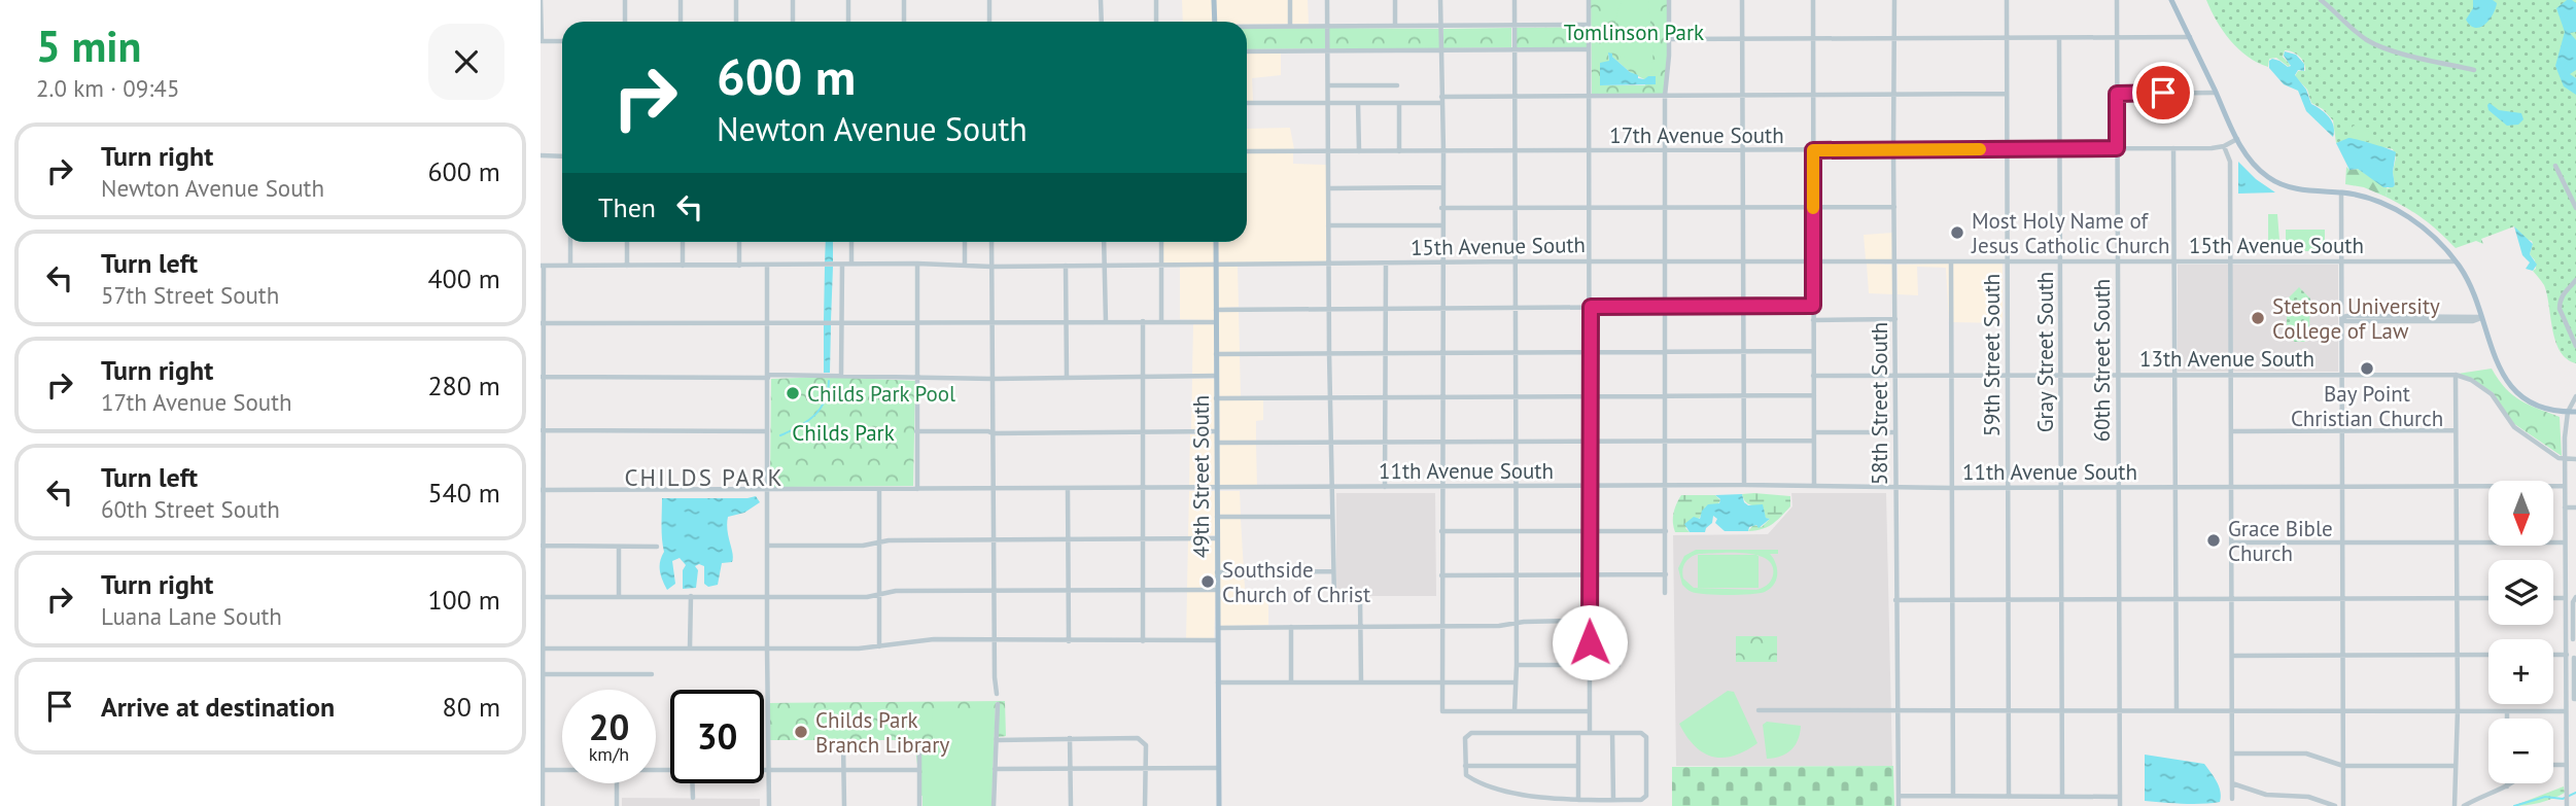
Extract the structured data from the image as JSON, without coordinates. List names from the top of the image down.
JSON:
{
  "streets": {
    "main road": ["49th Street South"],
    "street": [
      "17th Avenue South",
      "15th Avenue South",
      "Gray Street South",
      "59th Street South",
      "13th Avenue South",
      "60th Street South",
      "58th Street South",
      "11th Avenue South"
    ]
  },
  "crossings": [
    ["17th Avenue South", "Gray Street South"],
    ["17th Avenue South", "59th Street South"],
    ["17th Avenue South", "60th Street South"],
    ["17th Avenue South", "58th Street South"],
    ["15th Avenue South", "Gray Street South"],
    ["15th Avenue South", "59th Street South"],
    ["15th Avenue South", "60th Street South"],
    ["15th Avenue South", "58th Street South"],
    ["15th Avenue South", "49th Street South"],
    ["Gray Street South", "13th Avenue South"],
    ["Gray Street South", "11th Avenue South"],
    ["59th Street South", "13th Avenue South"],
    ["59th Street South", "11th Avenue South"],
    ["13th Avenue South", "60th Street South"],
    ["13th Avenue South", "58th Street South"],
    ["60th Street South", "11th Avenue South"],
    ["58th Street South", "11th Avenue South"],
    ["11th Avenue South", "49th Street South"]
  ],
  "districts": ["CHILDS PARK"],
  "parks": ["Tomlinson Park", "Childs Park"],
  "places": [
    "Most Holy Name of Jesus Catholic Church",
    "Stetson University College of Law",
    "Bay Point Christian Church",
    "Childs Park Pool",
    "Grace Bible Church",
    "Southside Church of Christ",
    "Childs Park Branch Library"
  ],
  "north": "bottom",
  "page": {
    "heading": ["5 min", "2.0 km · 09:45"],
    "turn": ["600 m", "Newton Avenue South"],
    "list": [
      {
        "name": "Turn right",
        "note": "Newton Avenue South",
        "value": "600 m"
      },
      {
        "name": "Turn left",
        "note": "57th Street South",
        "value": "400 m"
      },
      {
        "name": "Turn right",
        "note": "17th Avenue South",
        "value": "280 m"
      },
      {
        "name": "Turn left",
        "note": "60th Street South",
        "value": "540 m"
      },
      {
        "name": "Turn right",
        "note": "Luana Lane South",
        "value": "100 m"
      },
      {
        "name": "Arrive at destination",
        "value": "80 m"
      }
    ],
    "then": "Then",
    "map_buttons": ["+", "−"],
    "speed": "20 km/h",
    "limit": "30"
  }
}
